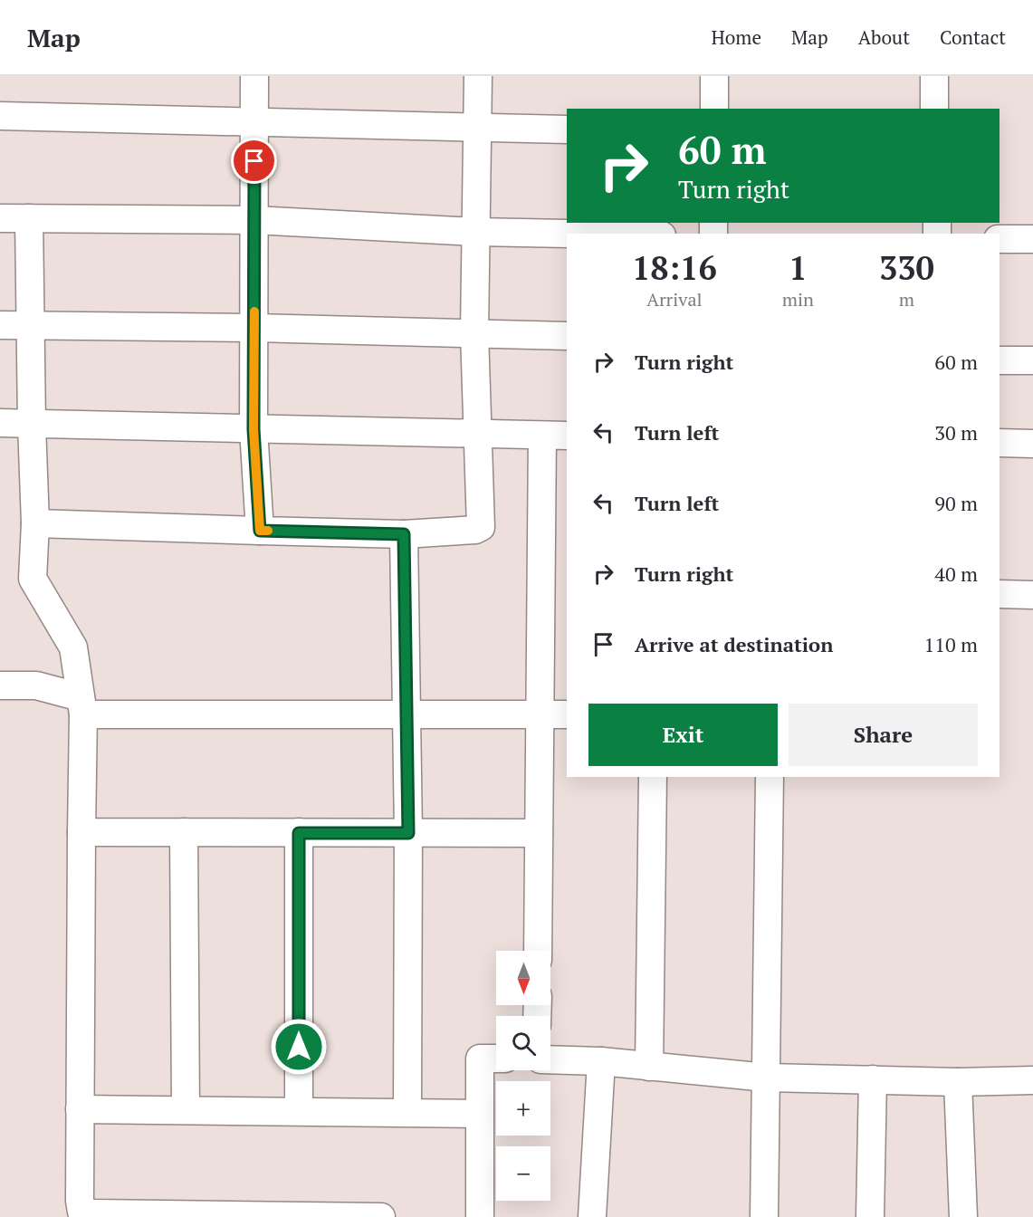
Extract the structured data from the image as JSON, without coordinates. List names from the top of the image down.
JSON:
{
  "north": "bottom",
  "page": {
    "header": "Map",
    "nav": [
      "Home",
      "Map",
      "About",
      "Contact"
    ],
    "turn": ["60 m", "Turn right"],
    "eta": [
      "18:16",
      "Arrival",
      "1",
      "min",
      "330",
      "m"
    ],
    "list": [
      {
        "name": "Turn right",
        "value": "60 m"
      },
      {
        "name": "Turn left",
        "value": "30 m"
      },
      {
        "name": "Turn left",
        "value": "90 m"
      },
      {
        "name": "Turn right",
        "value": "40 m"
      },
      {
        "name": "Arrive at destination",
        "value": "110 m"
      }
    ],
    "buttons": ["Exit", "Share"],
    "map_buttons": ["+", "−"]
  }
}
